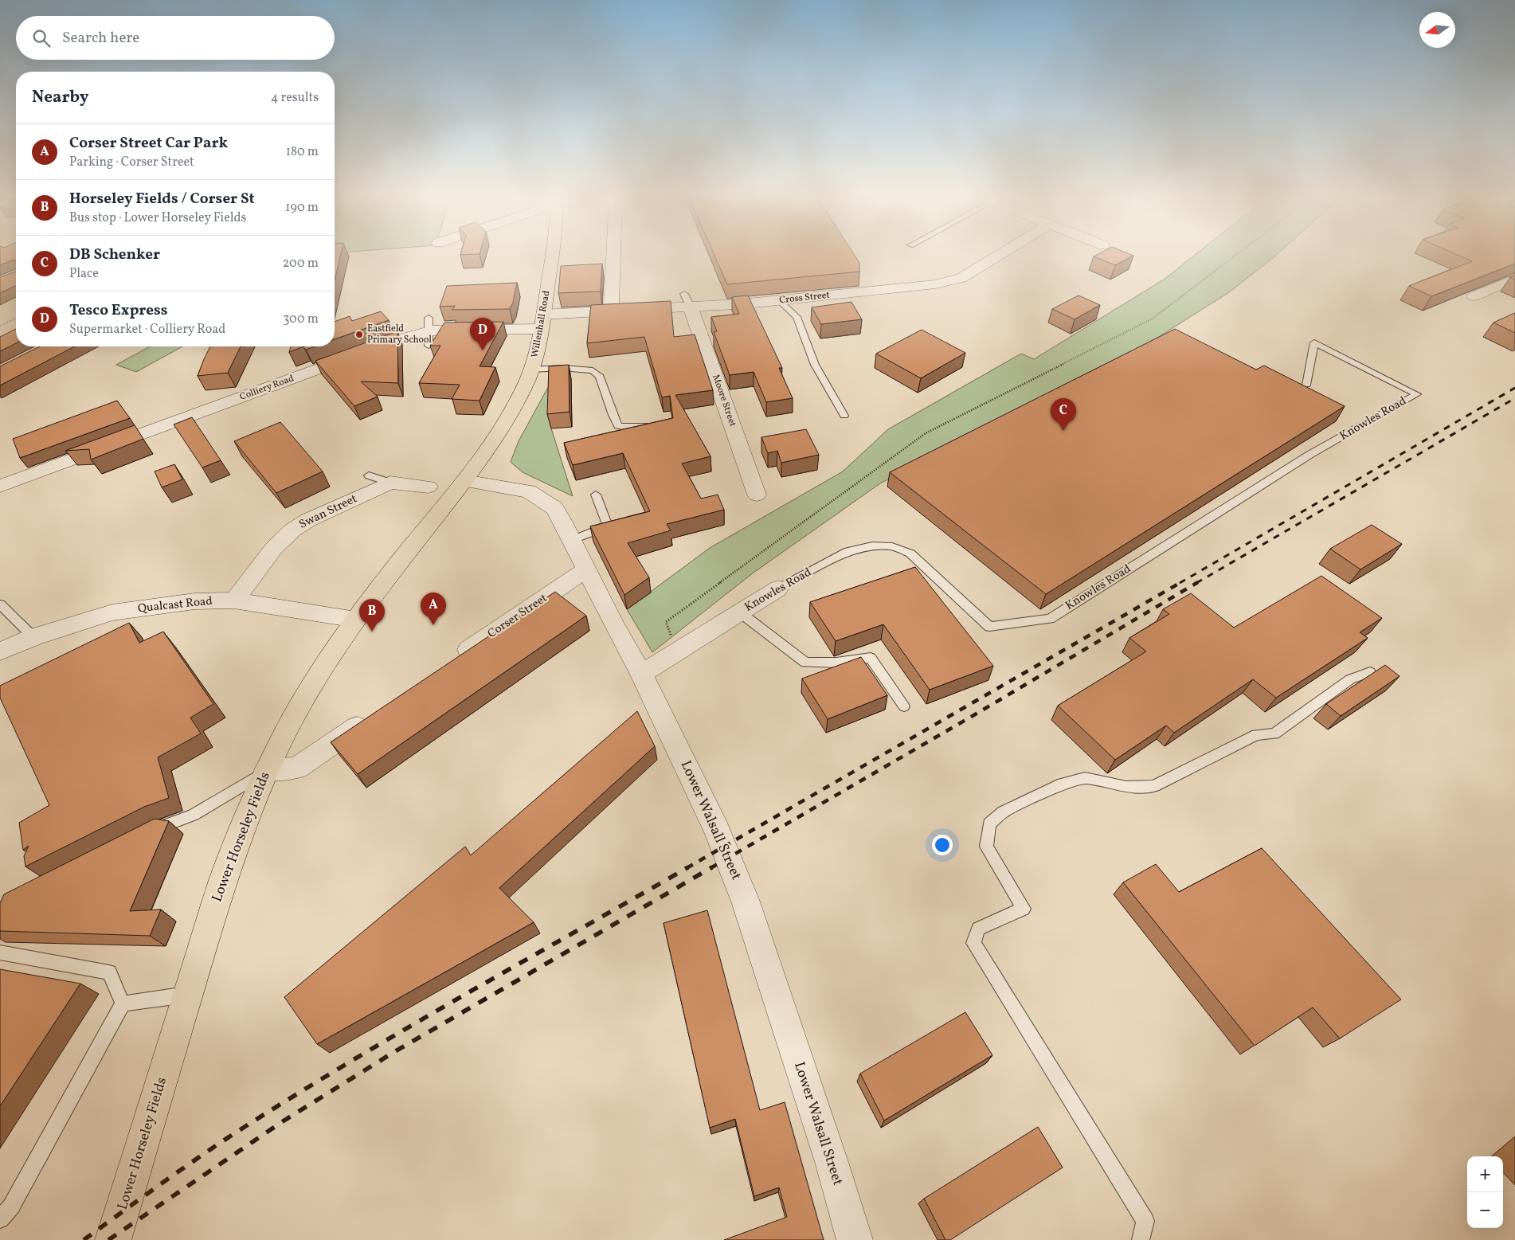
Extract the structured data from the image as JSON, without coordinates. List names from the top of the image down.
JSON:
{
  "streets": {
    "highway": ["Willenhall Road", "Lower Horseley Fields"],
    "street": [
      "Cross Street",
      "Colliery Road",
      "Moore Street",
      "Knowles Road",
      "Swan Street",
      "Qualcast Road",
      "Corser Street",
      "Lower Walsall Street"
    ]
  },
  "crossings": [
    ["Cross Street", "Willenhall Road"],
    ["Cross Street", "Colliery Road"],
    ["Cross Street", "Moore Street"],
    ["Willenhall Road", "Colliery Road"],
    ["Willenhall Road", "Lower Walsall Street"],
    ["Willenhall Road", "Lower Horseley Fields"],
    ["Knowles Road", "Lower Walsall Street"],
    ["Swan Street", "Qualcast Road"],
    ["Qualcast Road", "Lower Horseley Fields"],
    ["Corser Street", "Lower Walsall Street"],
    ["Lower Walsall Street", "Lower Horseley Fields"]
  ],
  "places": ["Eastfield Primary School"],
  "north": "left",
  "page": {
    "search": "Search here",
    "heading": ["Nearby", "4 results"],
    "list": [
      {
        "mark": "A",
        "name": "Corser Street Car Park",
        "note": "Parking · Corser Street",
        "value": "180 m"
      },
      {
        "mark": "B",
        "name": "Horseley Fields / Corser St",
        "note": "Bus stop · Lower Horseley Fields",
        "value": "190 m"
      },
      {
        "mark": "C",
        "name": "DB Schenker",
        "note": "Place",
        "value": "200 m"
      },
      {
        "mark": "D",
        "name": "Tesco Express",
        "note": "Supermarket · Colliery Road",
        "value": "300 m"
      }
    ],
    "pins": [
      "D",
      "C",
      "A",
      "B"
    ],
    "map_buttons": ["+", "−"]
  }
}
